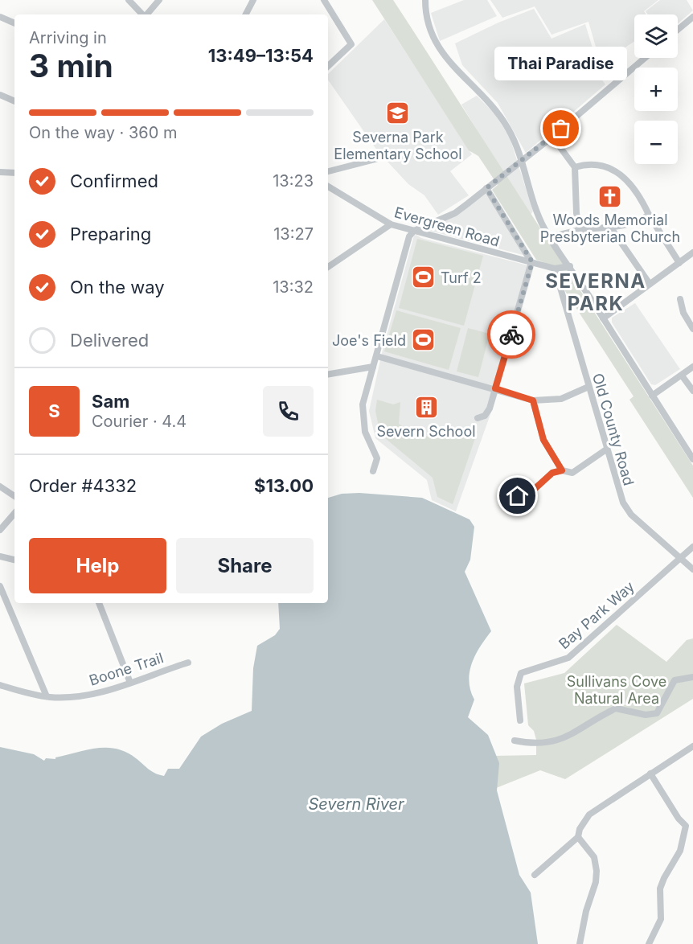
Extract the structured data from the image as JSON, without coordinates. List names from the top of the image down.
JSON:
{
  "streets": {
    "street": [
      "Evergreen Road",
      "Old County Road",
      "Bay Park Way",
      "Boone Trail"
    ]
  },
  "crossings": [
    ["Evergreen Road", "Old County Road"],
    ["Old County Road", "Bay Park Way"]
  ],
  "districts": ["SEVERNA PARK"],
  "water": ["Severn River"],
  "parks": ["Sullivans Cove Natural Area"],
  "places": {
    "school or university": ["Severna Park Elementary School"],
    "other": ["Thai Paradise"],
    "church": ["Woods Memorial Presbyterian Church"],
    "sports": ["Turf 2", "Joe's Field"],
    "building": ["Severn School"]
  },
  "page": {
    "map_buttons": ["+", "−"],
    "heading": ["3 min", "Arriving in", "13:49–13:54"],
    "panel": [
      "Sam",
      "Courier · 4.4",
      "Order #4332",
      "$13.00"
    ],
    "bubble": "Thai Paradise",
    "bar": "On the way · 360 m",
    "list": [
      ["Confirmed", "13:23"],
      ["Preparing", "13:27"],
      ["On the way", "13:32"],
      "Delivered"
    ],
    "round": "S",
    "buttons": ["Help", "Share"]
  }
}
